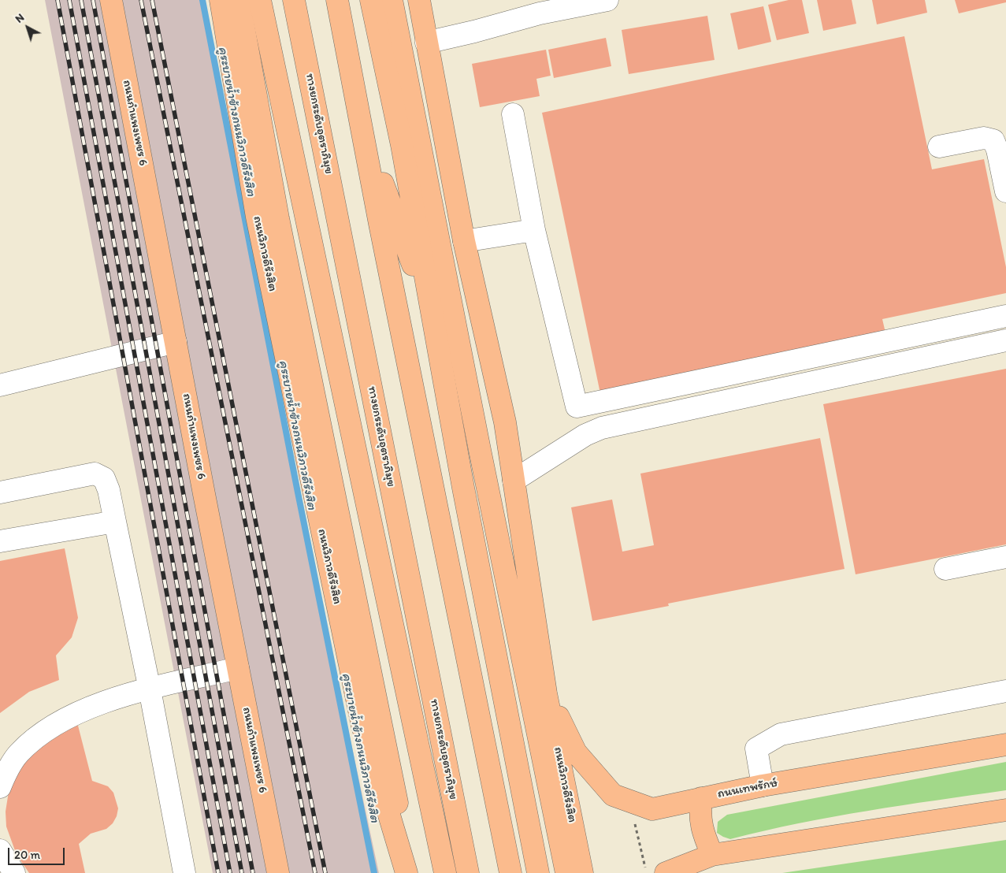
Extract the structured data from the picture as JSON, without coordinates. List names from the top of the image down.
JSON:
{
  "streets": {
    "main road": [
      "ถนนกำแพงเพชร 6",
      "ทางยกระดับอุตราภิมุข",
      "ถนนวิภาวดีรังสิต",
      "ถนนเทพรักษ์"
    ]
  },
  "crossings": [
    ["ถนนวิภาวดีรังสิต", "ถนนเทพรักษ์"]
  ],
  "water": ["คูระบายน้ำข้างถนนวิภาวดีรังสิต"],
  "scale_bar": "20 m",
  "north": "top left"
}
